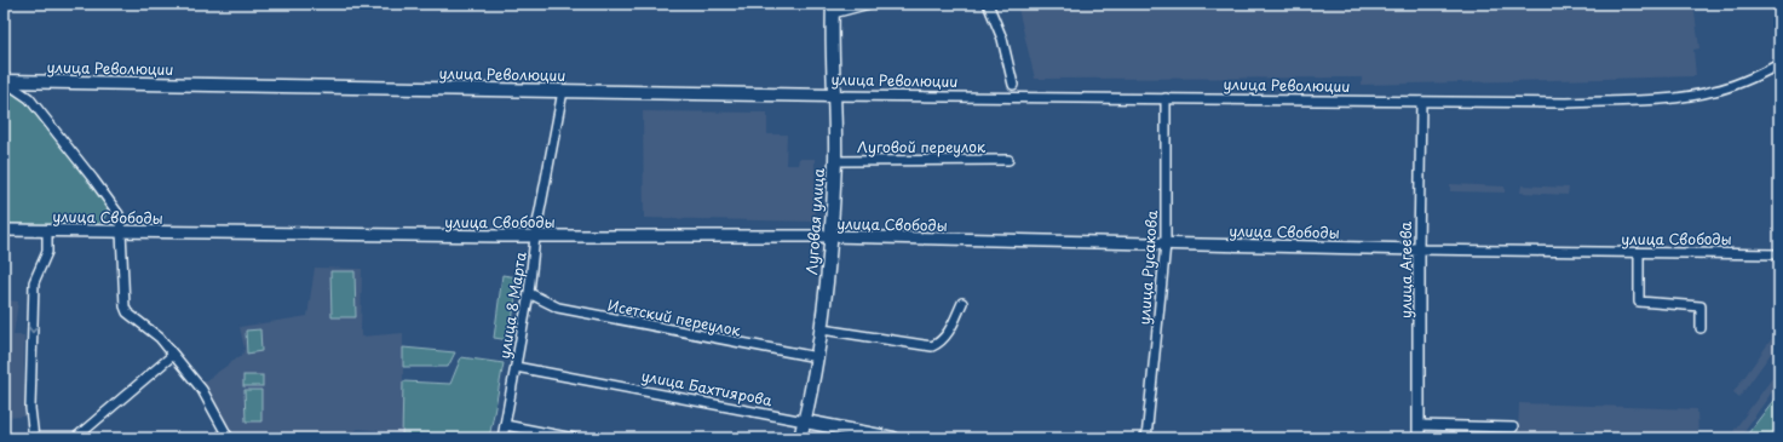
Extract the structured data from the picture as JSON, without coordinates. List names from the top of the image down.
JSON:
{
  "streets": {
    "main road": ["улица Революции", "Луговая улица", "улица Бахтиярова"],
    "street": [
      "Луговой переулок",
      "улица Свободы",
      "улица Русакова",
      "улица Агеева",
      "улица 8 Марта",
      "Исетский переулок"
    ]
  },
  "crossings": [
    ["улица Революции", "Луговая улица"],
    ["улица Революции", "улица Русакова"],
    ["улица Революции", "улица Агеева"],
    ["улица Революции", "улица 8 Марта"],
    ["Луговой переулок", "Луговая улица"],
    ["улица Свободы", "Луговая улица"],
    ["улица Свободы", "улица Русакова"],
    ["улица Свободы", "улица Агеева"],
    ["улица Свободы", "улица 8 Марта"],
    ["Луговая улица", "Исетский переулок"],
    ["Луговая улица", "улица Бахтиярова"],
    ["улица 8 Марта", "Исетский переулок"],
    ["улица 8 Марта", "улица Бахтиярова"]
  ]
}
